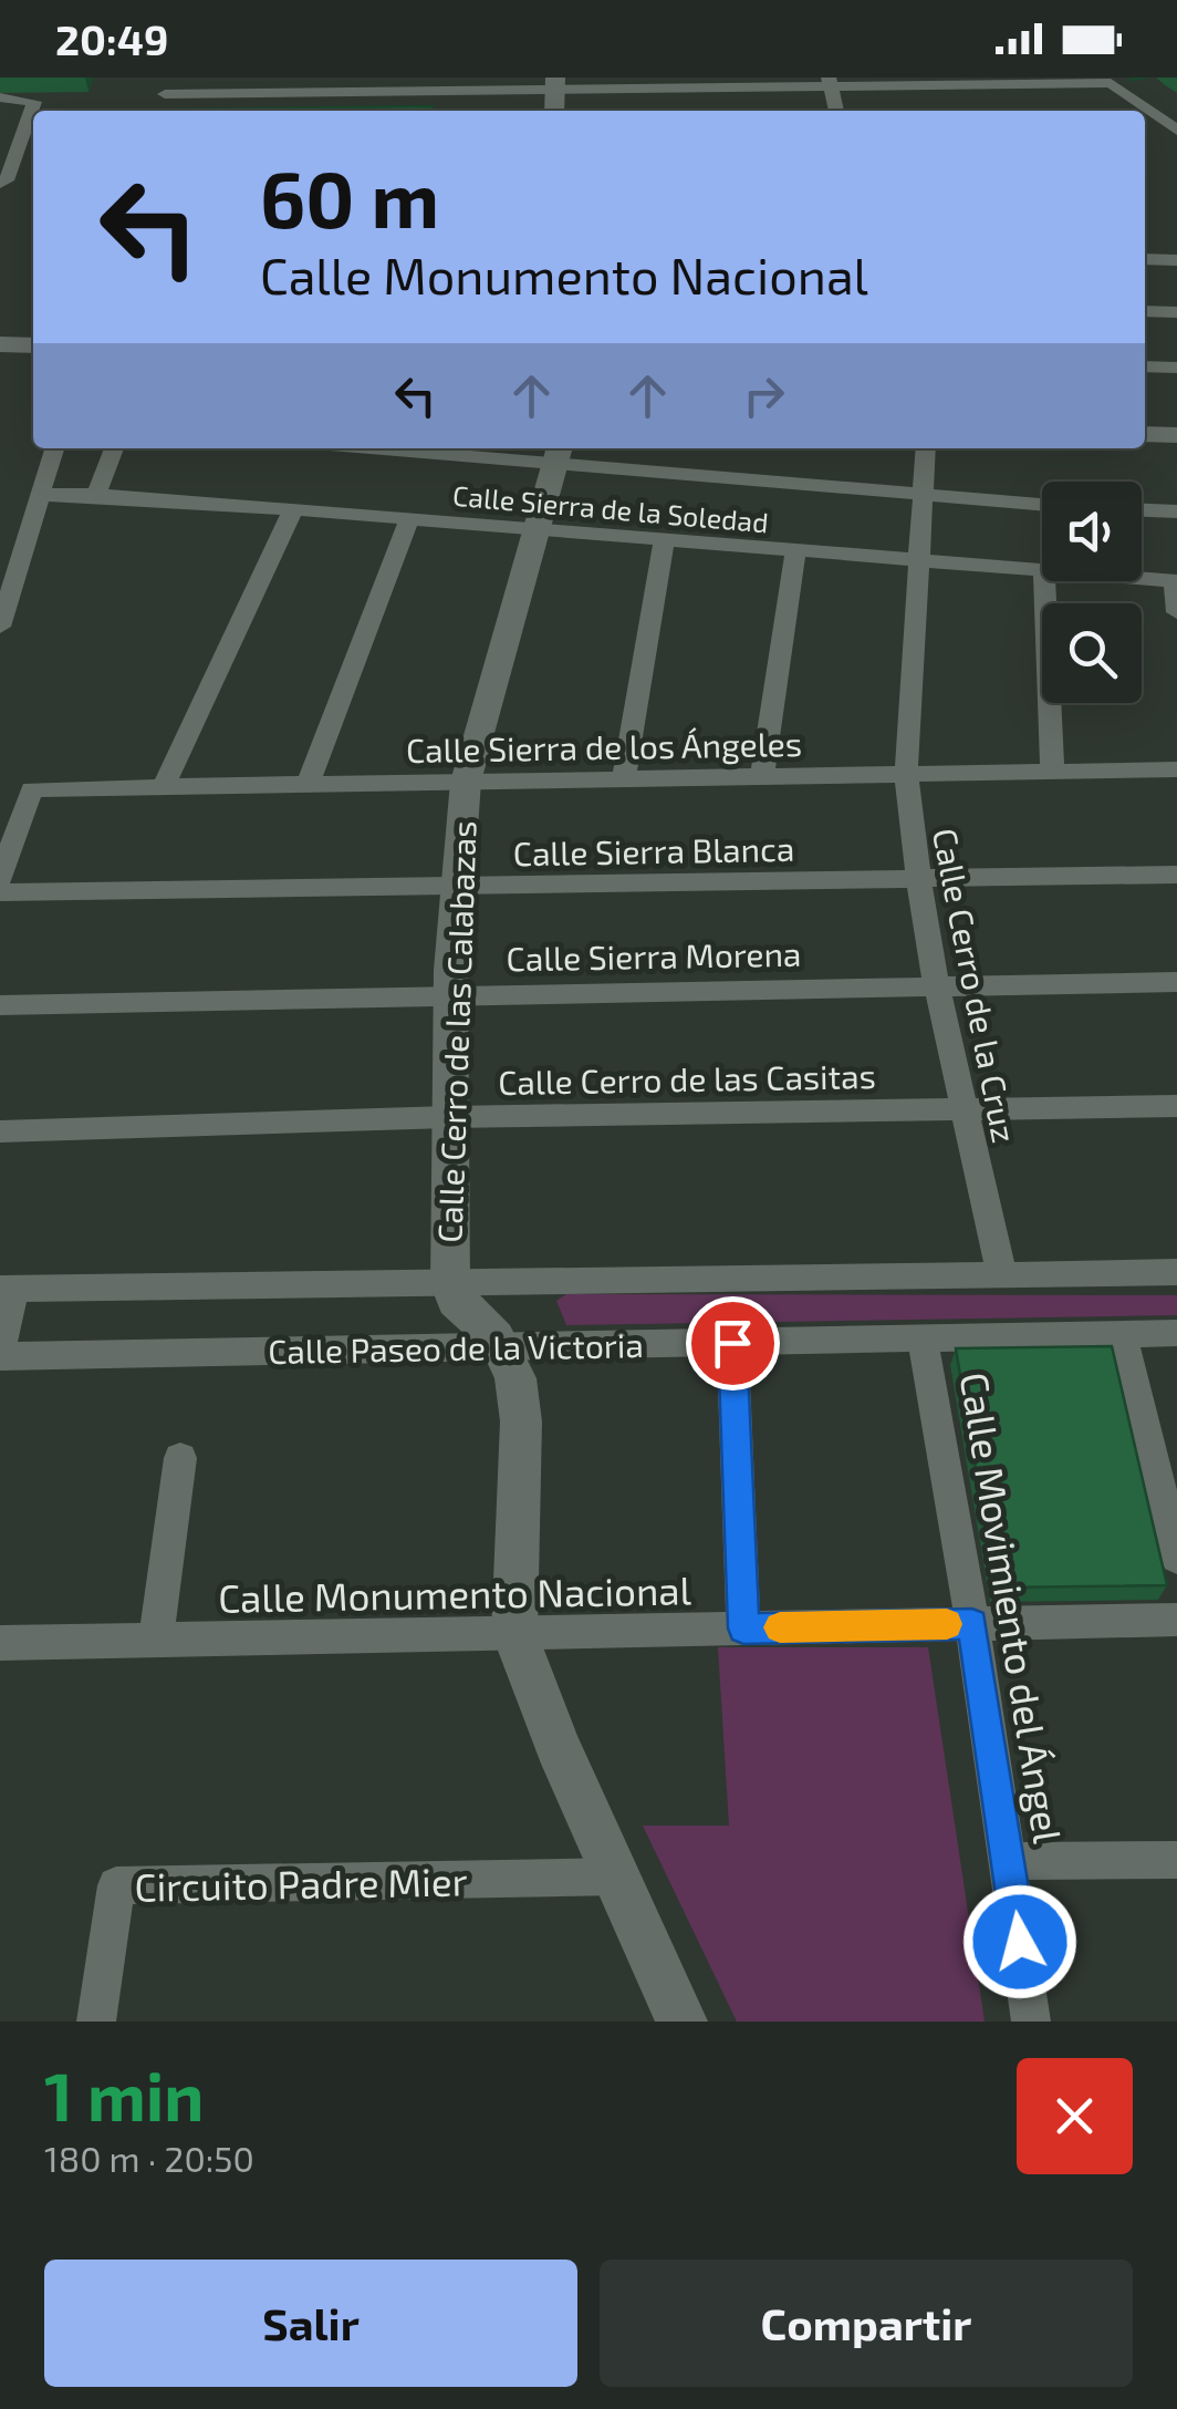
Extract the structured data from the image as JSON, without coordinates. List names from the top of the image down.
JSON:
{
  "streets": {
    "street": [
      "Calle Sierra de la Soledad",
      "Calle Sierra de los Ángeles",
      "Calle Sierra Blanca",
      "Calle Sierra Morena",
      "Calle Cerro de la Cruz",
      "Calle Cerro de las Calabazas",
      "Calle Cerro de las Casitas",
      "Calle Paseo de la Victoria",
      "Calle Monumento Nacional",
      "Calle Movimiento del Ángel",
      "Circuito Padre Mier"
    ]
  },
  "crossings": [
    ["Calle Sierra de la Soledad", "Calle Cerro de la Cruz"],
    ["Calle Sierra de la Soledad", "Calle Cerro de las Calabazas"],
    ["Calle Sierra de los Ángeles", "Calle Cerro de la Cruz"],
    ["Calle Sierra de los Ángeles", "Calle Cerro de las Calabazas"],
    ["Calle Sierra Blanca", "Calle Cerro de la Cruz"],
    ["Calle Sierra Blanca", "Calle Cerro de las Calabazas"],
    ["Calle Sierra Morena", "Calle Cerro de la Cruz"],
    ["Calle Sierra Morena", "Calle Cerro de las Calabazas"],
    ["Calle Cerro de la Cruz", "Calle Cerro de las Casitas"],
    ["Calle Cerro de la Cruz", "Calle Paseo de la Victoria"],
    ["Calle Cerro de las Calabazas", "Calle Cerro de las Casitas"],
    ["Calle Cerro de las Calabazas", "Calle Paseo de la Victoria"],
    ["Calle Paseo de la Victoria", "Calle Movimiento del Ángel"],
    ["Calle Monumento Nacional", "Calle Movimiento del Ángel"]
  ],
  "page": {
    "status": "20:49",
    "turn": ["60 m", "Calle Monumento Nacional"],
    "heading": ["1 min", "180 m · 20:50"],
    "buttons": ["Salir", "Compartir"]
  }
}
